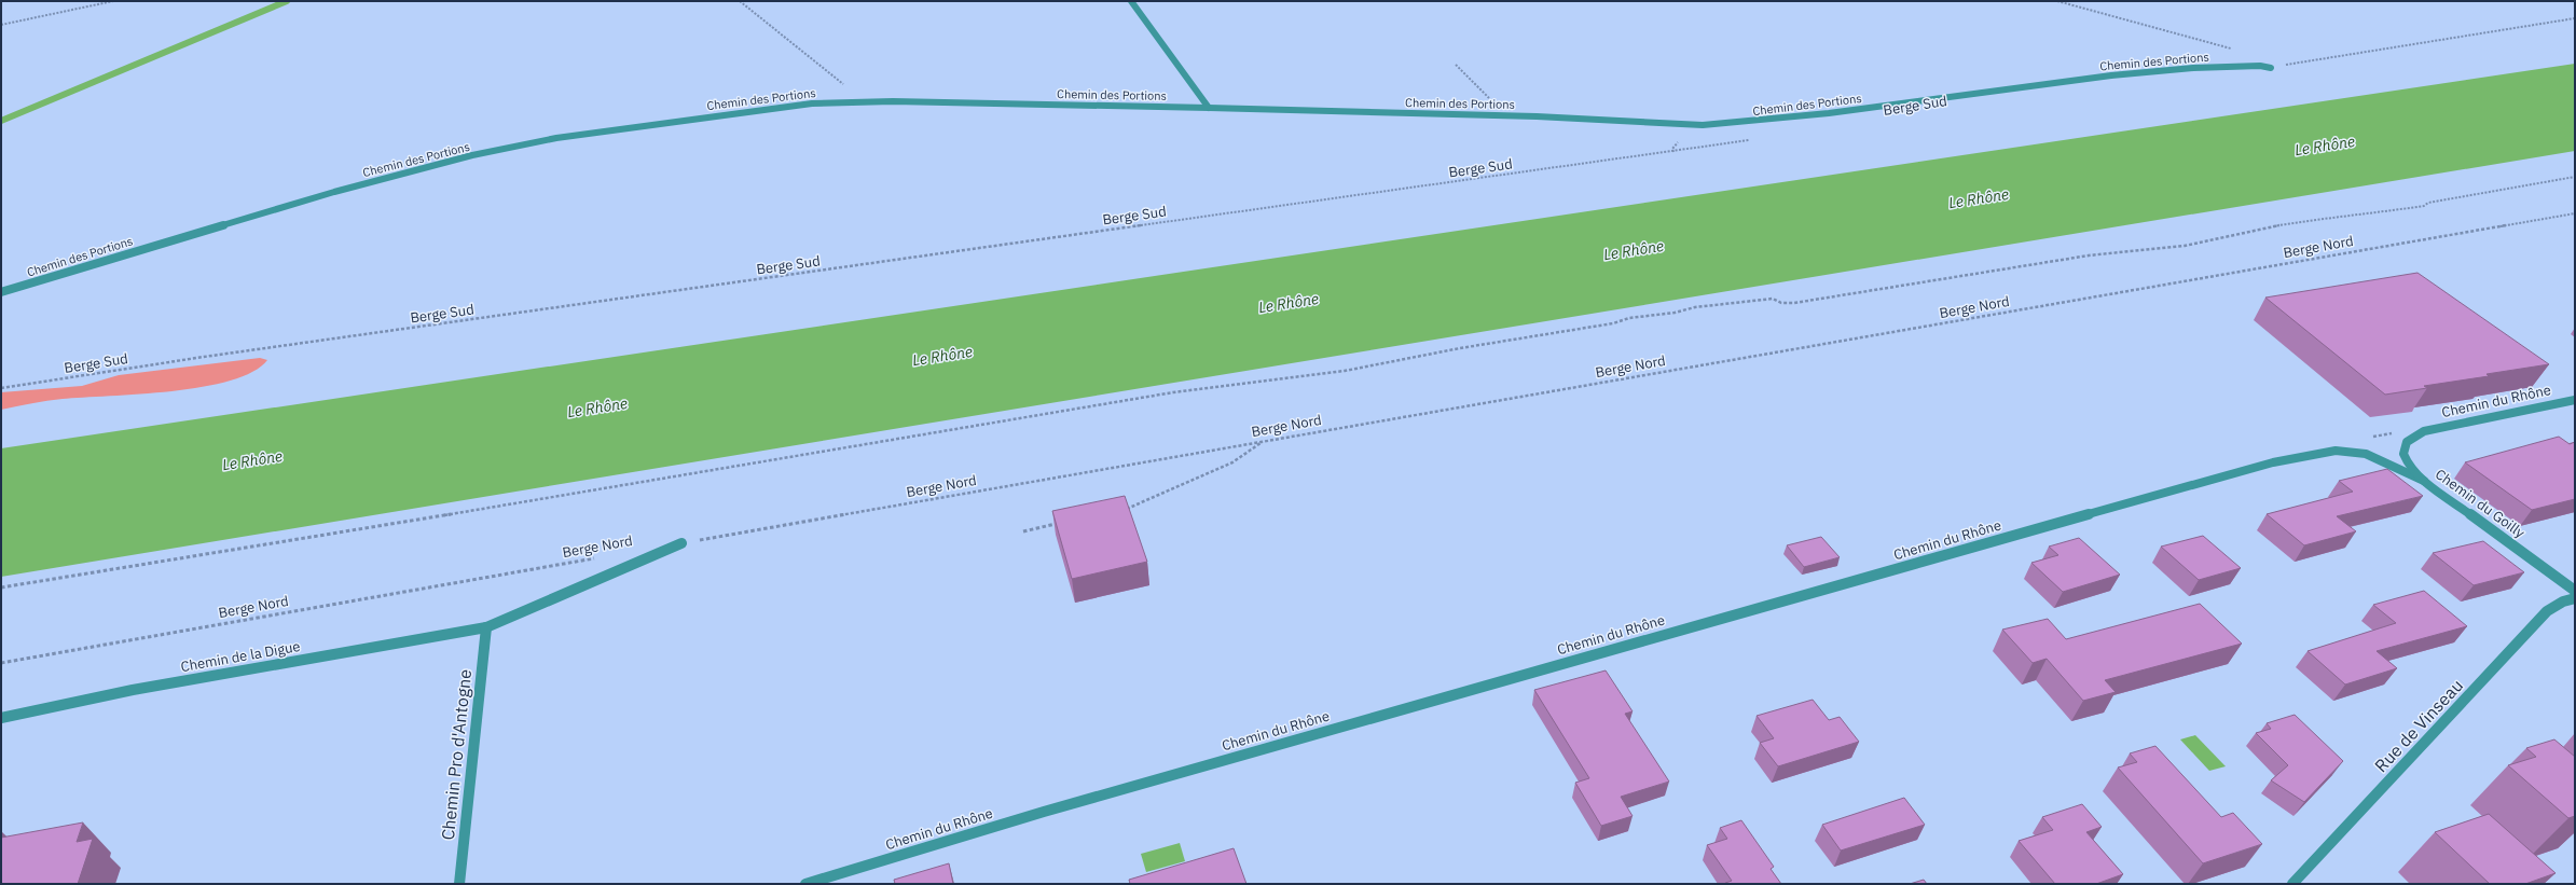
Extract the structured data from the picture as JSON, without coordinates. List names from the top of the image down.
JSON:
{
  "streets": {
    "street": [
      "Chemin des Portions",
      "Chemin du Rhône",
      "Chemin du Goilly",
      "Chemin de la Digue",
      "Rue de Vinseau",
      "Chemin Pro d'Antogne"
    ],
    "path": ["Berge Sud", "Berge Nord"]
  },
  "crossings": [
    ["Berge Nord", "Chemin de la Digue"],
    ["Chemin du Rhône", "Chemin du Goilly"],
    ["Chemin de la Digue", "Chemin Pro d'Antogne"]
  ],
  "water": ["Le Rhône"]
}
